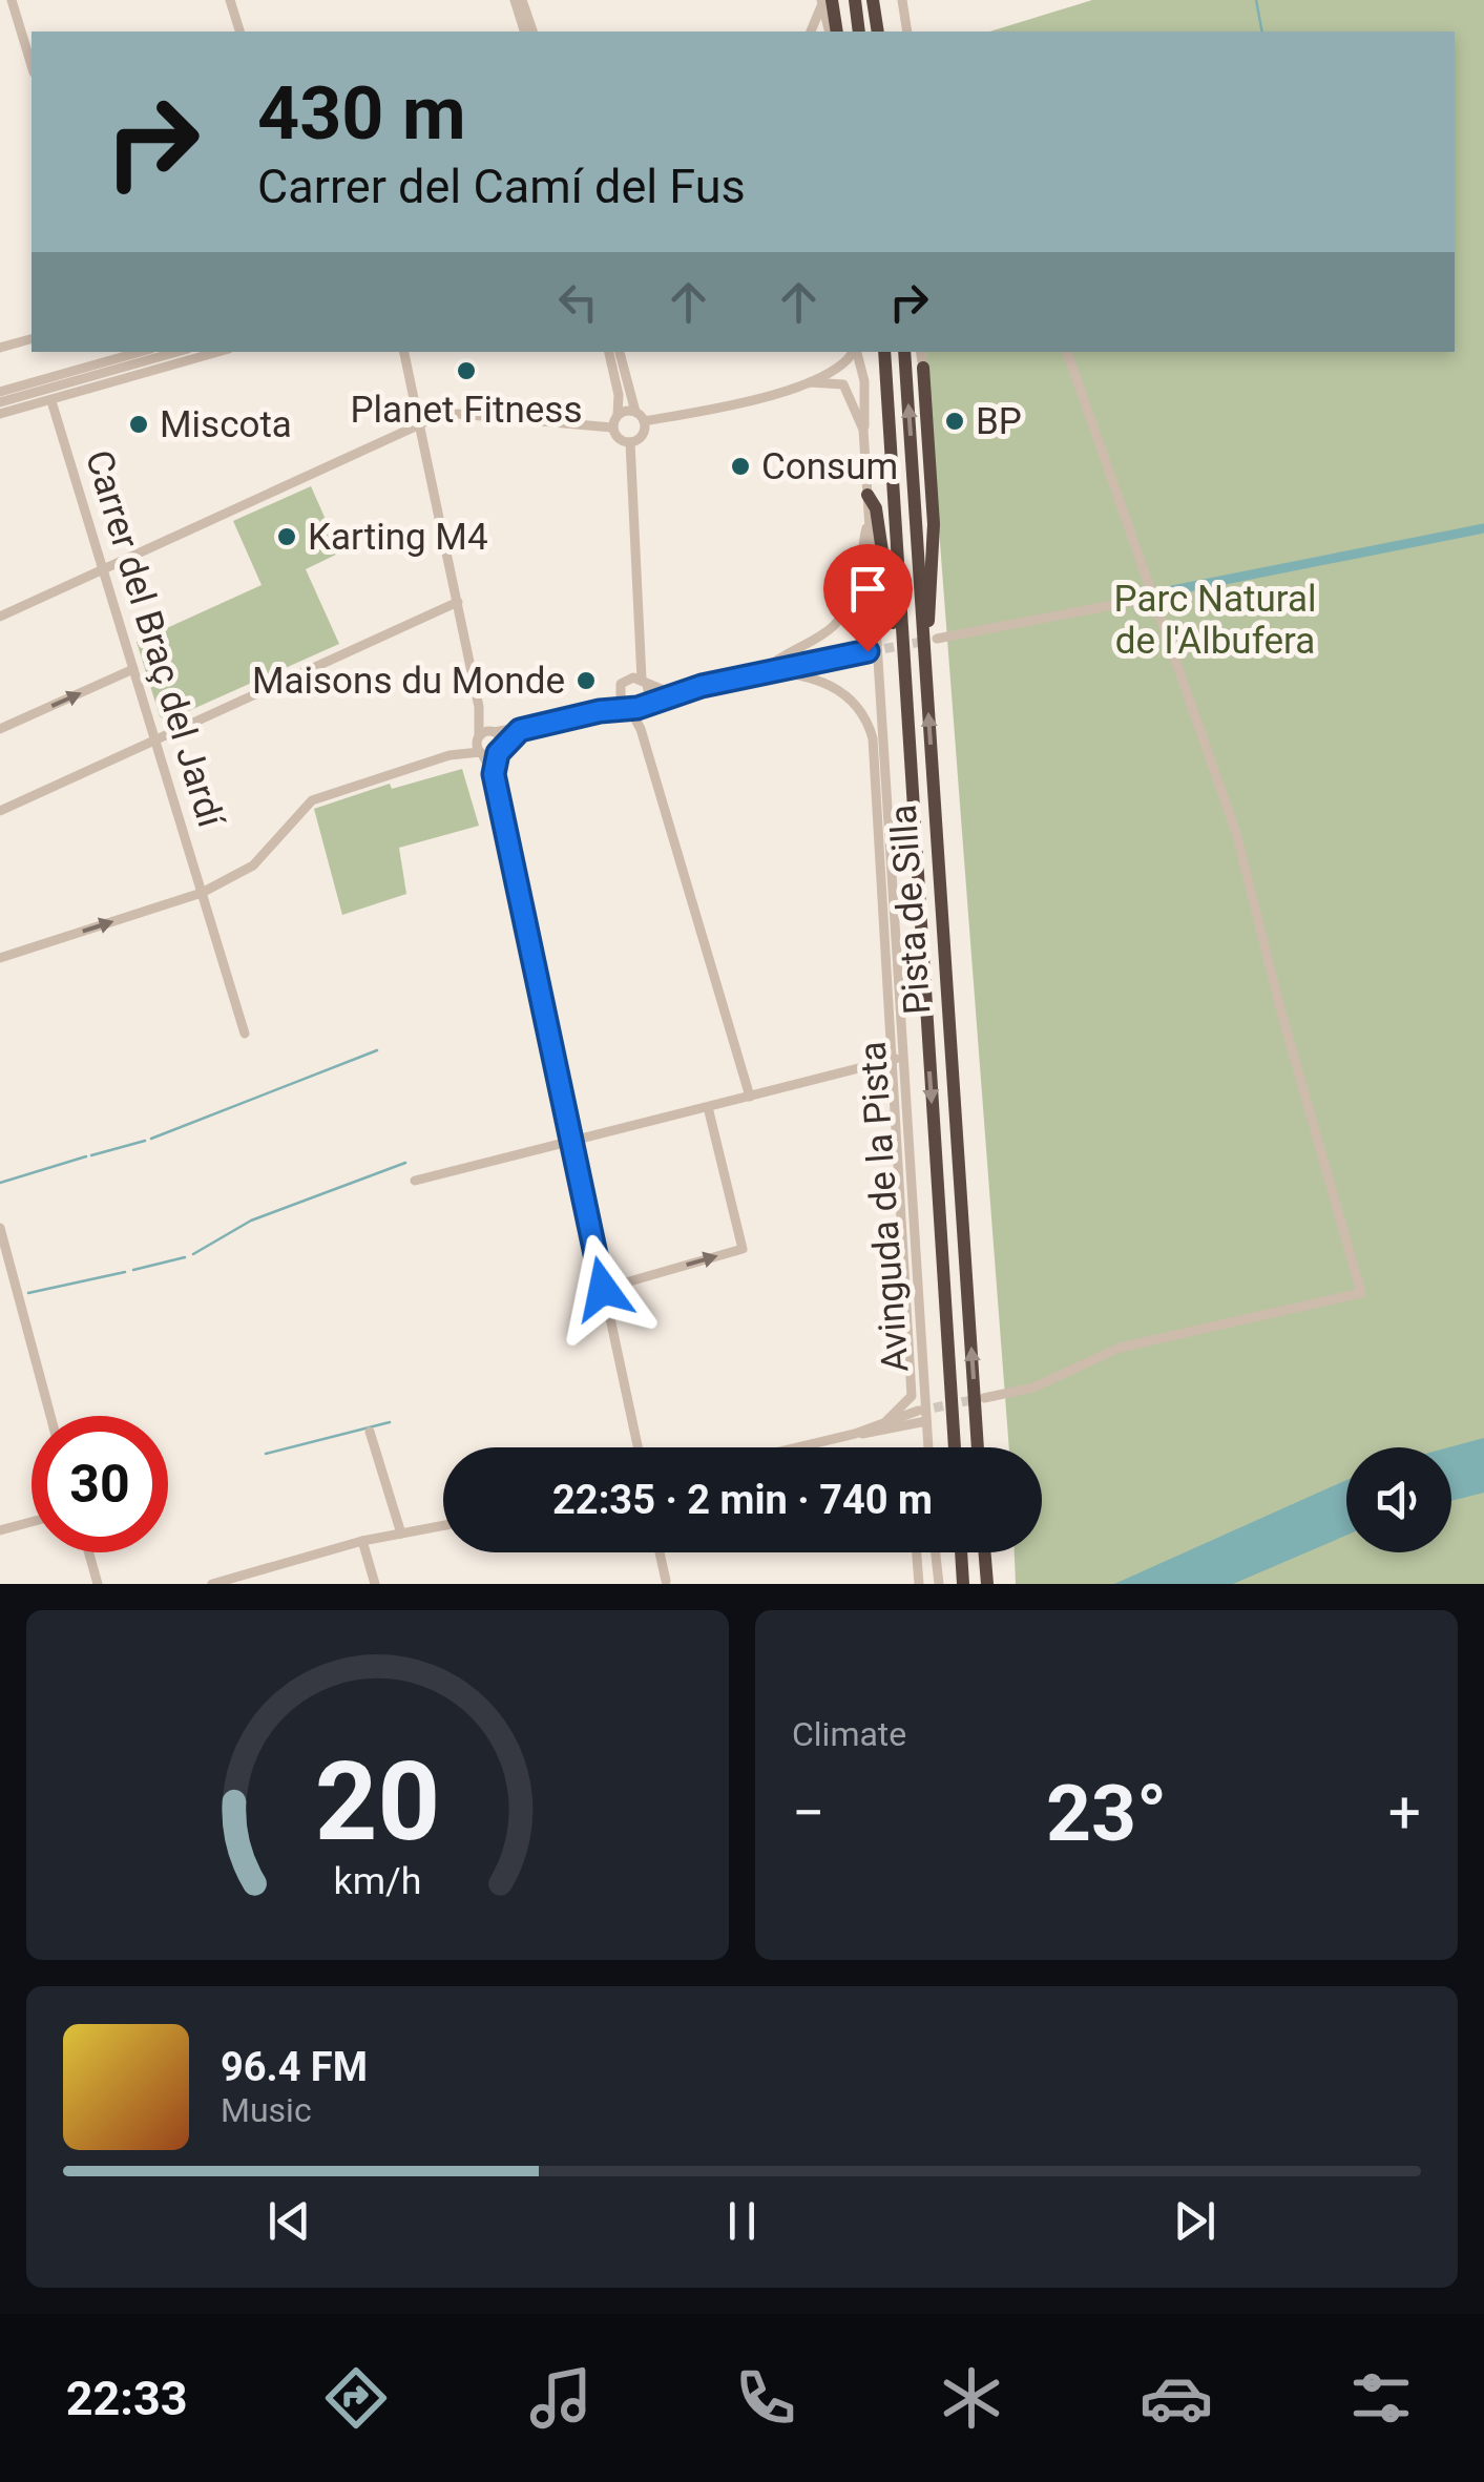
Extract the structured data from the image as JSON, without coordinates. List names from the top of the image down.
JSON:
{
  "streets": {
    "highway": ["Pista de Silla"],
    "street": ["Carrer del Braç del Jardí", "Avinguda de la Pista"]
  },
  "parks": ["Parc Natural de l'Albufera"],
  "places": [
    "Planet Fitness",
    "BP",
    "Miscota",
    "Consum",
    "Karting M4",
    "Maisons du Monde"
  ],
  "page": {
    "turn": ["430 m", "Carrer del Camí del Fus"],
    "limit": "30",
    "trip": "22:35 · 2 min · 740 m",
    "tile": "Climate",
    "heat": ["−", "23°", "+"],
    "song": ["96.4 FM", "Music"],
    "tabs": "22:33",
    "gauge": ["20", "km/h"]
  }
}
